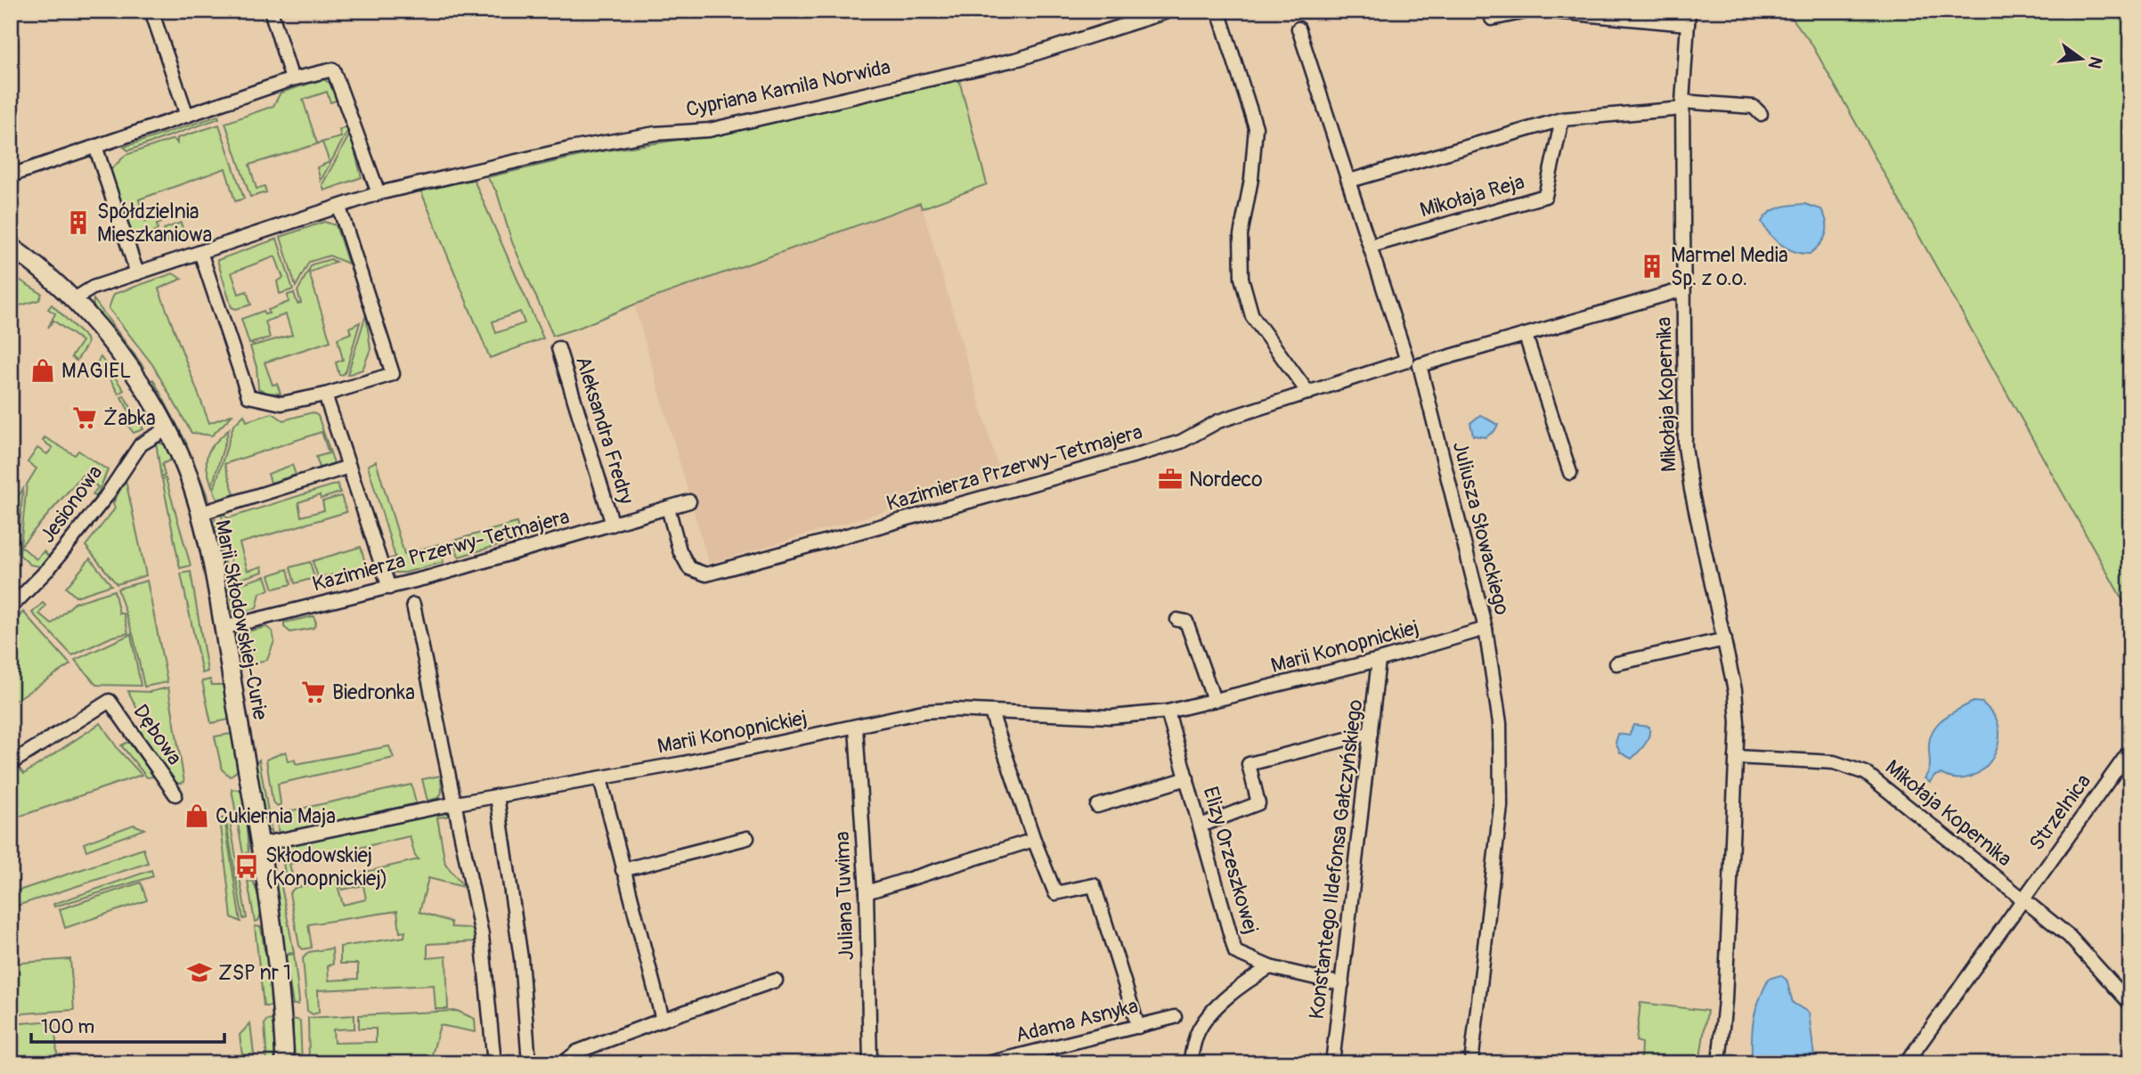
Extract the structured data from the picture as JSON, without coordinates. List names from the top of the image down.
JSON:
{
  "streets": {
    "street": [
      "Cypriana Kamila Norwida",
      "Mikołaja Reja",
      "Mikołaja Kopernika",
      "Aleksandra Fredry",
      "Kazimierza Przerwy-Tetmajera",
      "Jesionowa",
      "Juliusza Słowackiego",
      "Marii Skłodowskiej-Curie",
      "Marii Konopnickiej",
      "Dębowa",
      "Strzelnica",
      "Konstantego Ildefonsa Gałczyńskiego",
      "Elizy Orzeszkowej",
      "Juliana Tuwima",
      "Adama Asnyka"
    ]
  },
  "crossings": [
    ["Cypriana Kamila Norwida", "Marii Skłodowskiej-Curie"],
    ["Mikołaja Reja", "Juliusza Słowackiego"],
    ["Mikołaja Kopernika", "Kazimierza Przerwy-Tetmajera"],
    ["Mikołaja Kopernika", "Strzelnica"],
    ["Aleksandra Fredry", "Kazimierza Przerwy-Tetmajera"],
    ["Kazimierza Przerwy-Tetmajera", "Juliusza Słowackiego"],
    ["Kazimierza Przerwy-Tetmajera", "Marii Skłodowskiej-Curie"],
    ["Jesionowa", "Marii Skłodowskiej-Curie"],
    ["Juliusza Słowackiego", "Marii Konopnickiej"],
    ["Marii Skłodowskiej-Curie", "Marii Konopnickiej"],
    ["Marii Konopnickiej", "Konstantego Ildefonsa Gałczyńskiego"],
    ["Marii Konopnickiej", "Elizy Orzeszkowej"],
    ["Marii Konopnickiej", "Juliana Tuwima"],
    ["Konstantego Ildefonsa Gałczyńskiego", "Elizy Orzeszkowej"]
  ],
  "places": {
    "building": ["Spółdzielnia Mieszkaniowa", "Marmel Media Sp. z o.o."],
    "shop": ["MAGIEL", "Cukiernia Maja"],
    "supermarket": ["Żabka", "Biedronka"],
    "office": ["Nordeco"],
    "bus stop": ["Skłodowskiej (Konopnickiej)"],
    "school or university": ["ZSP nr 1"]
  },
  "scale_bar": "100 m",
  "north": "right"
}
